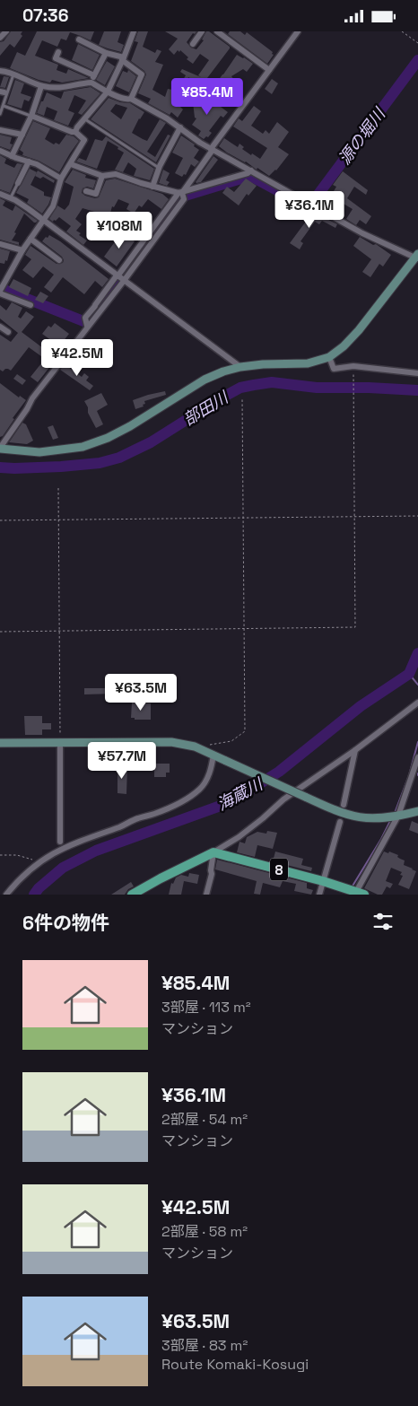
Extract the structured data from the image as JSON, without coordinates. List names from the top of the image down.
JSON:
{
  "streets": {
    "main road": ["8"]
  },
  "water": ["源の堀川", "部田川", "海蔵川"],
  "page": {
    "status": "07:36",
    "price": [
      "¥85.4M",
      "¥36.1M",
      "¥108M",
      "¥42.5M",
      "¥63.5M",
      "¥57.7M"
    ],
    "heading": "6件の物件",
    "list": [
      {
        "name": "¥85.4M",
        "note": "3部屋 · 113 m² · マンション"
      },
      {
        "name": "¥36.1M",
        "note": "2部屋 · 54 m² · マンション"
      },
      {
        "name": "¥42.5M",
        "note": "2部屋 · 58 m² · マンション"
      },
      {
        "name": "¥63.5M",
        "note": "3部屋 · 83 m² · Route Komaki-Kosugi"
      }
    ]
  }
}
